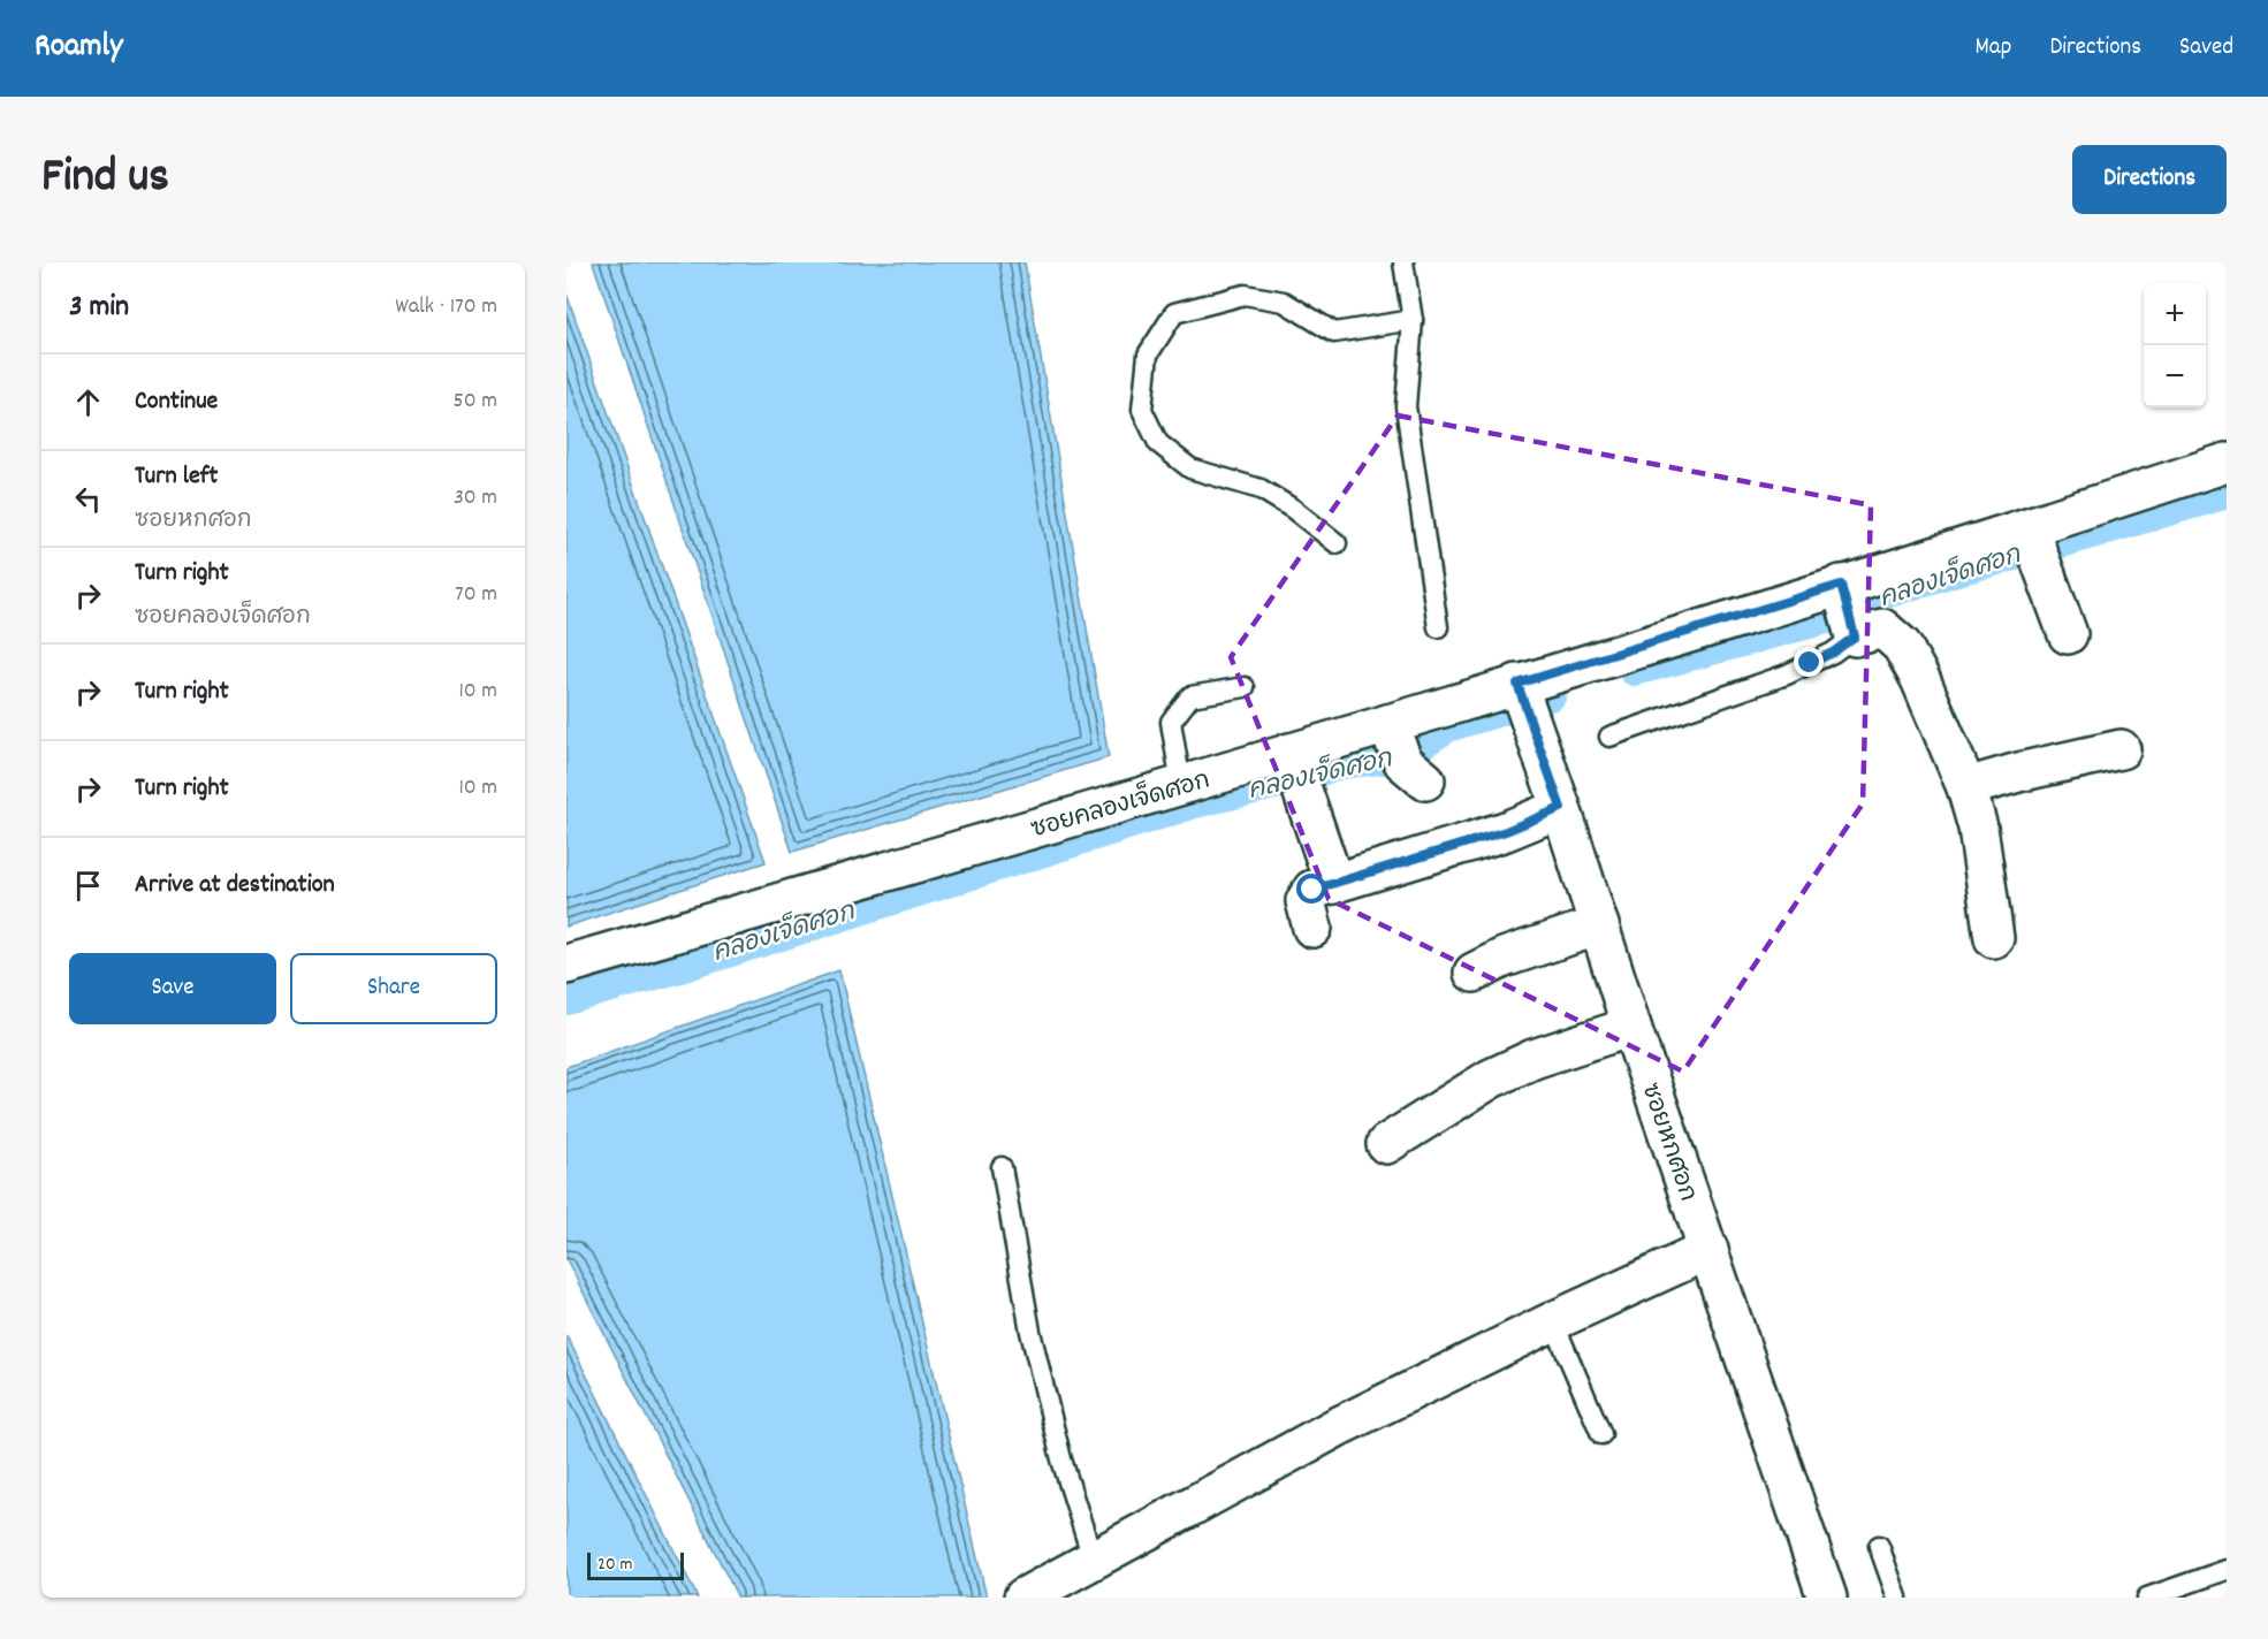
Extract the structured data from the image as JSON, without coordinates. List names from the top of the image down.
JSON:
{
  "streets": {
    "street": ["ซอยคลองเจ็ดศอก", "ซอยหกศอก"]
  },
  "crossings": [
    ["ซอยคลองเจ็ดศอก", "ซอยหกศอก"]
  ],
  "water": ["คลองเจ็ดศอก"],
  "scale_bar": "20 m",
  "page": {
    "header": "Roamly",
    "nav": ["Map", "Directions", "Saved"],
    "title": "Find us",
    "buttons": [
      "Directions",
      ["Save", "Share"]
    ],
    "heading": ["3 min", "Walk · 170 m"],
    "map_buttons": ["+", "−"],
    "list": [
      ["Continue", "50 m"],
      ["Turn left", "ซอยหกศอก", "30 m"],
      ["Turn right", "ซอยคลองเจ็ดศอก", "70 m"],
      ["Turn right", "10 m"],
      ["Turn right", "10 m"],
      "Arrive at destination"
    ],
    "scale": "20 m"
  }
}
